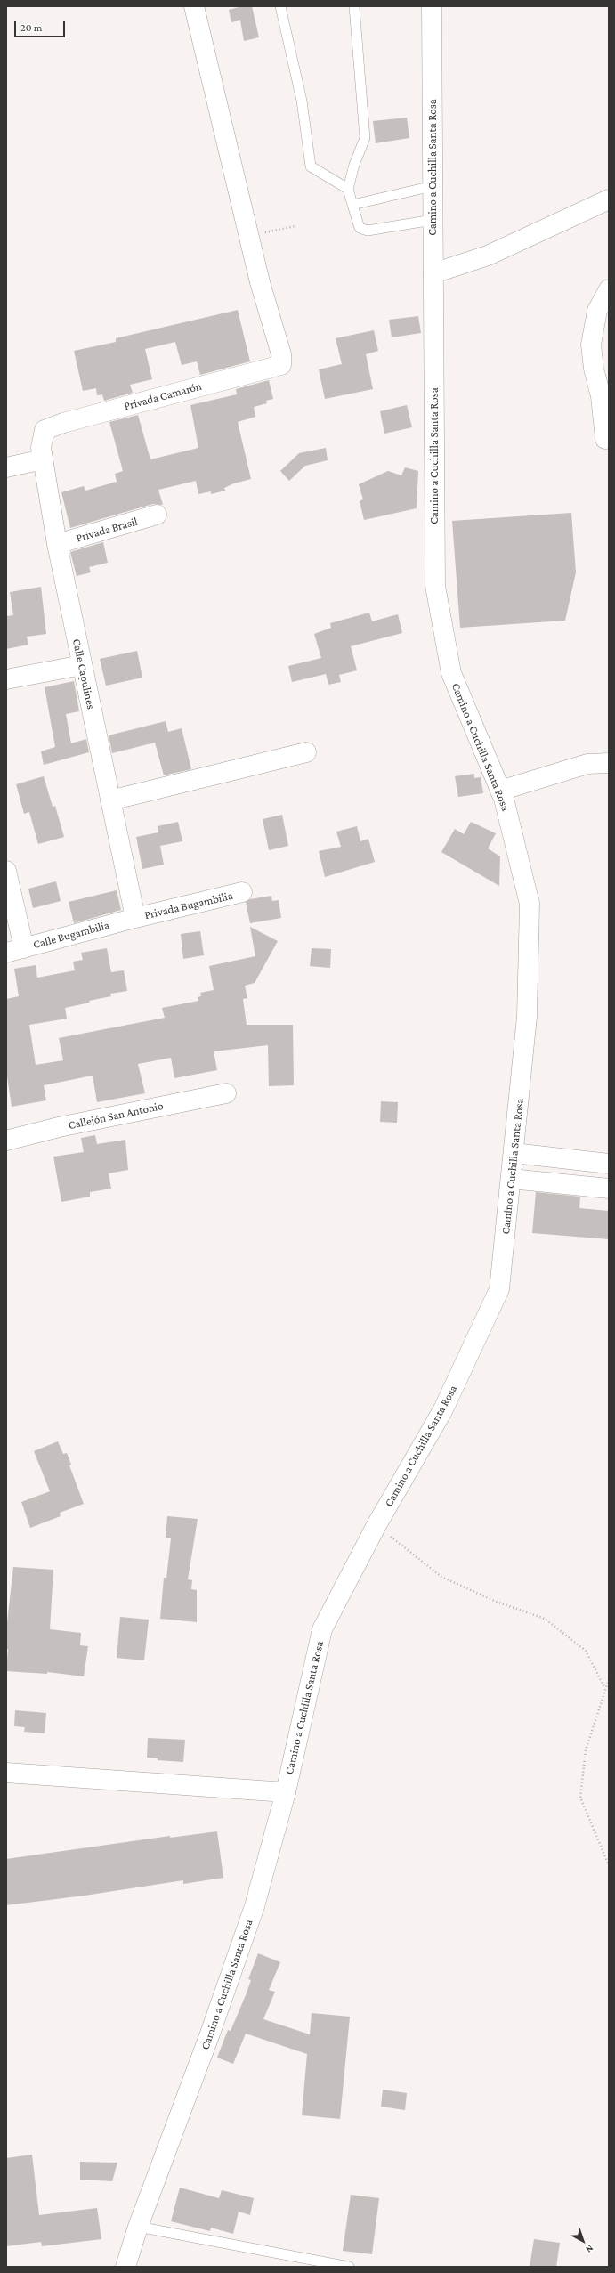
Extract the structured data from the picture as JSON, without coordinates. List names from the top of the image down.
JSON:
{
  "streets": {
    "street": [
      "Camino a Cuchilla Santa Rosa",
      "Privada Camarón",
      "Privada Brasil",
      "Calle Capulines",
      "Privada Bugambilia",
      "Calle Bugambilia",
      "Callejón San Antonio"
    ]
  },
  "crossings": [
    ["Privada Camarón", "Calle Capulines"],
    ["Privada Brasil", "Calle Capulines"],
    ["Calle Capulines", "Privada Bugambilia"],
    ["Calle Capulines", "Calle Bugambilia"],
    ["Privada Bugambilia", "Calle Bugambilia"]
  ],
  "scale_bar": "20 m",
  "north": "bottom right"
}
